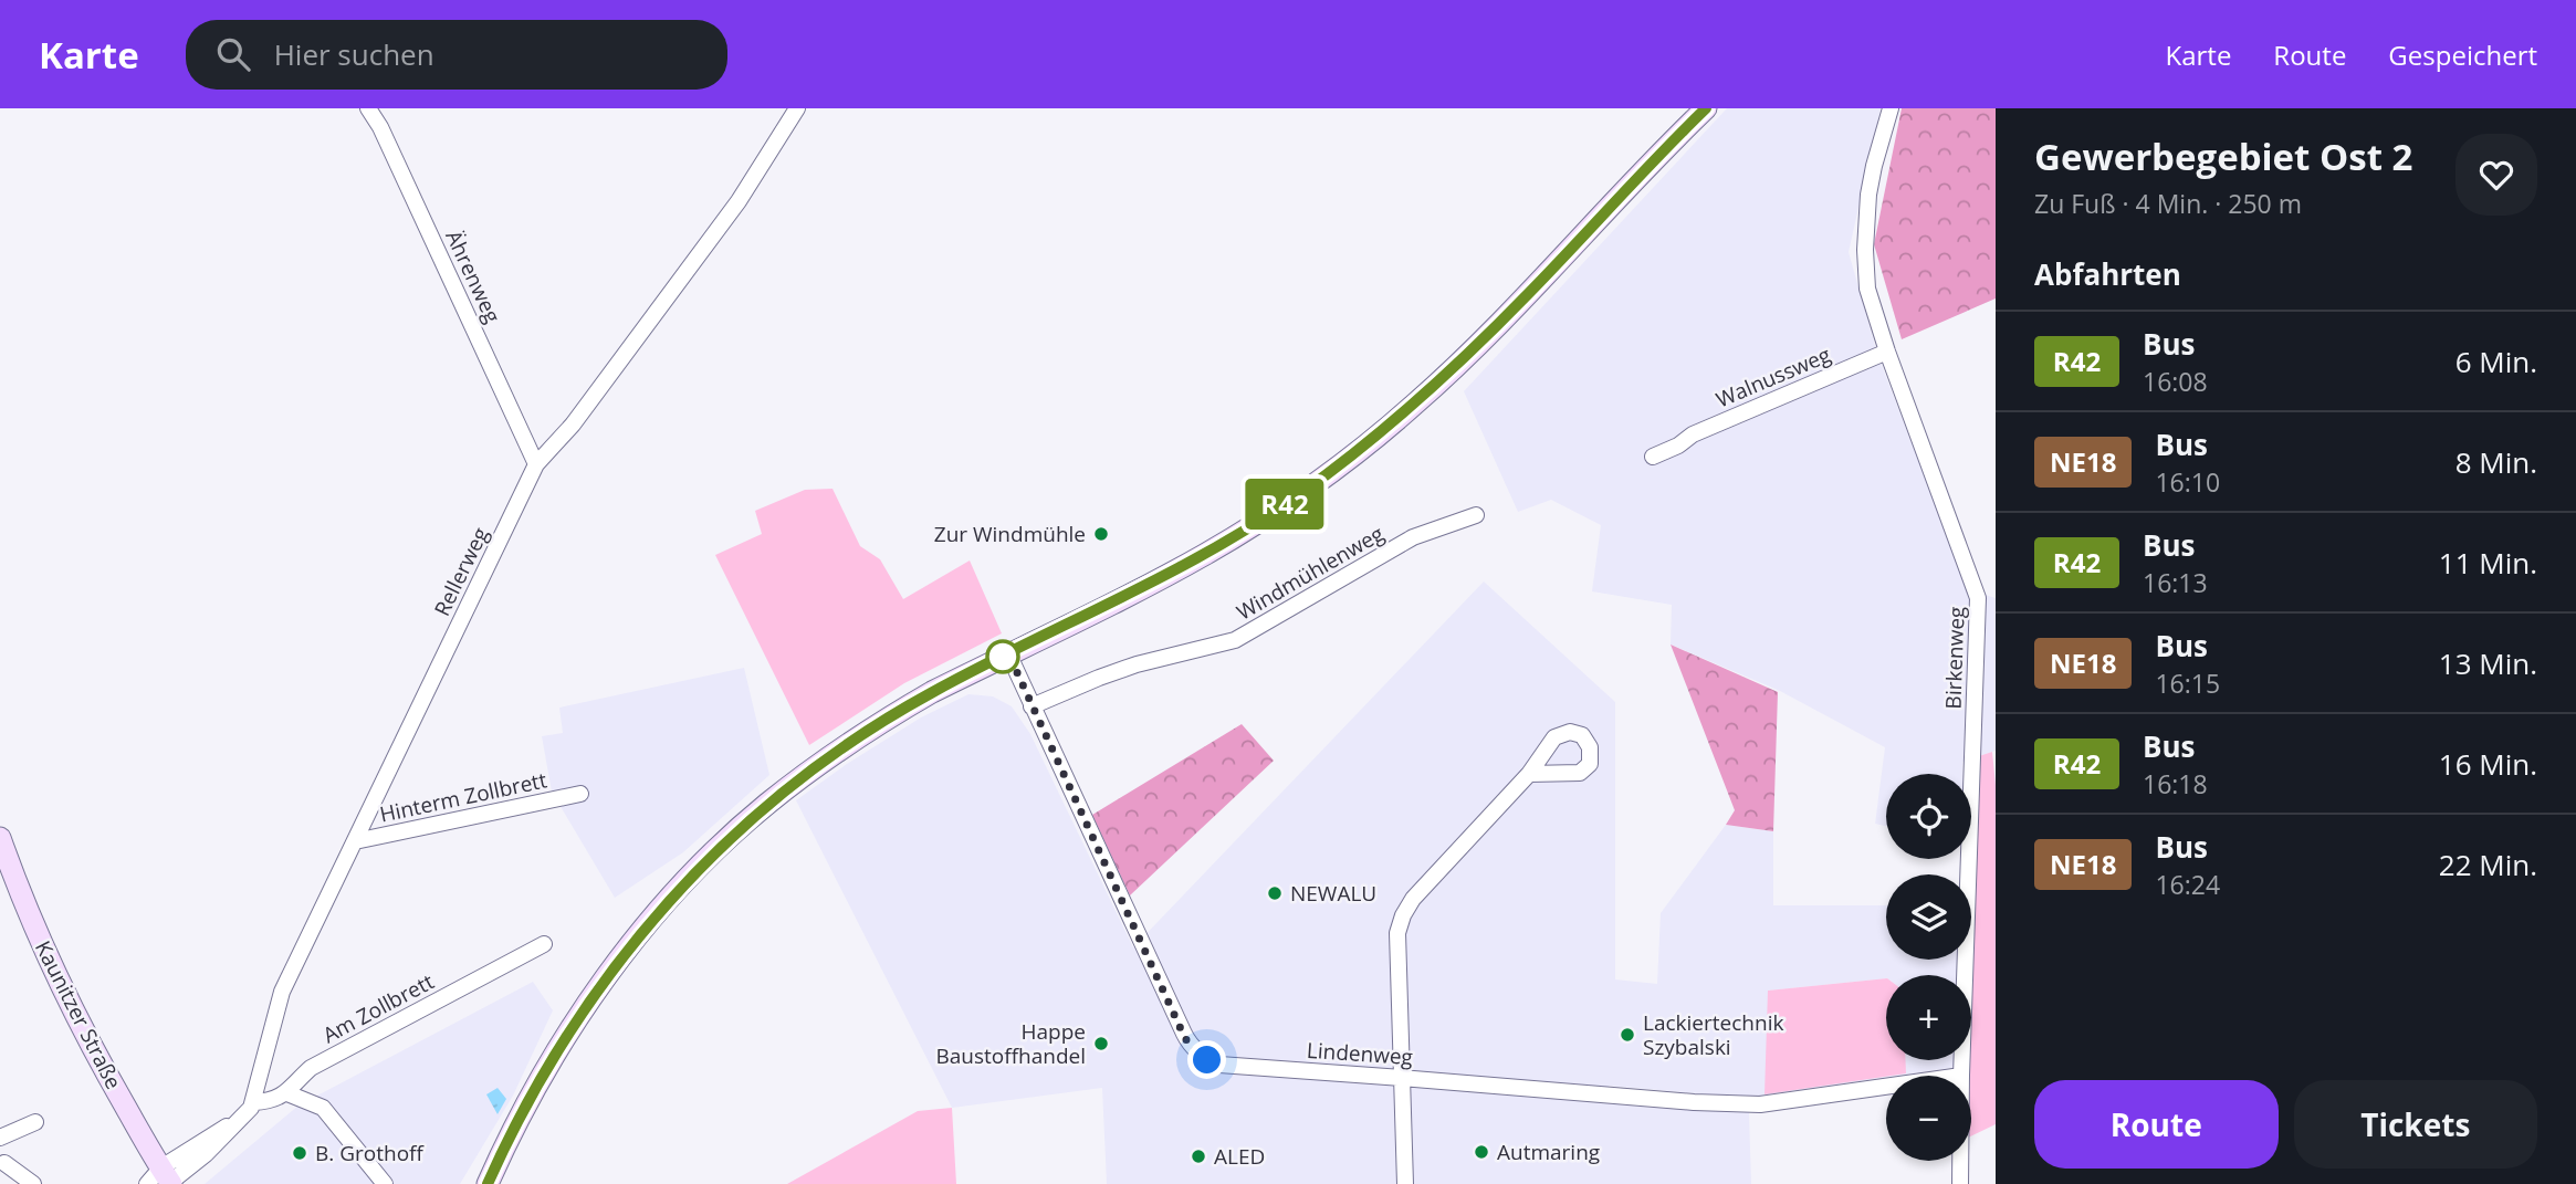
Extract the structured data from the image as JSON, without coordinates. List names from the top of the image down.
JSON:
{
  "streets": {
    "main road": ["Kaunitzer Straße"],
    "street": [
      "Ährenweg",
      "Walnussweg",
      "Rellerweg",
      "Windmühlenweg",
      "Birkenweg",
      "Hinterm Zollbrett",
      "Am Zollbrett",
      "Lindenweg"
    ]
  },
  "crossings": [
    ["Ährenweg", "Rellerweg"],
    ["Walnussweg", "Birkenweg"],
    ["Rellerweg", "Hinterm Zollbrett"],
    ["Windmühlenweg", "Lindenweg"]
  ],
  "places": [
    "Zur Windmühle",
    "NEWALU",
    "Lackiertechnik Szybalski",
    "Happe Baustoffhandel",
    "Autmaring",
    "B. Grothoff",
    "ALED"
  ],
  "lines": ["bus line R42"],
  "page": {
    "header": "Karte",
    "search": "Hier suchen",
    "nav": ["Karte", "Route", "Gespeichert"],
    "on_map": "R42",
    "heading": [
      ["Gewerbegebiet Ost 2", "Zu Fuß · 4 Min. · 250 m"],
      "Abfahrten"
    ],
    "list": [
      {
        "mark": "R42",
        "name": "Bus",
        "note": "16:08",
        "value": "6 Min."
      },
      {
        "mark": "NE18",
        "name": "Bus",
        "note": "16:10",
        "value": "8 Min."
      },
      {
        "mark": "R42",
        "name": "Bus",
        "note": "16:13",
        "value": "11 Min."
      },
      {
        "mark": "NE18",
        "name": "Bus",
        "note": "16:15",
        "value": "13 Min."
      },
      {
        "mark": "R42",
        "name": "Bus",
        "note": "16:18",
        "value": "16 Min."
      },
      {
        "mark": "NE18",
        "name": "Bus",
        "note": "16:24",
        "value": "22 Min."
      }
    ],
    "map_buttons": ["+", "−"],
    "buttons": ["Route", "Tickets"]
  }
}
